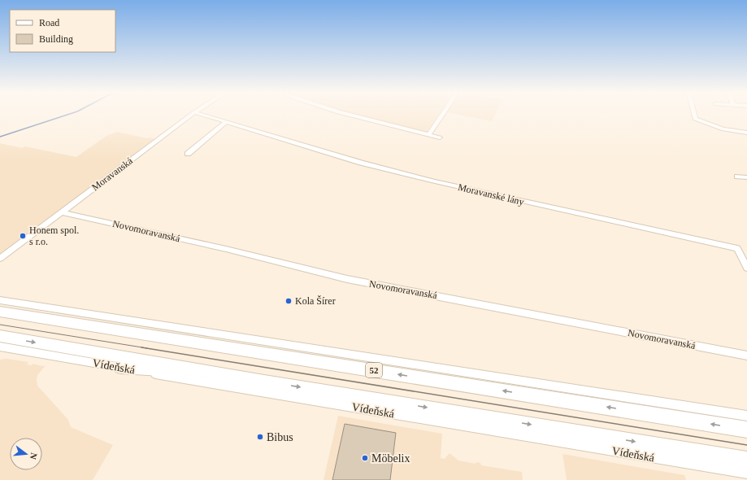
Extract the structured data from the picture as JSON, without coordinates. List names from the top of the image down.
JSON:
{
  "streets": {
    "highway": ["Vídeňská", "52"],
    "street": ["Moravanská", "Moravanské lány", "Novomoravanská"]
  },
  "crossings": [
    ["Moravanská", "Novomoravanská"]
  ],
  "places": [
    "Honem spol. s r.o.",
    "Kola Šírer",
    "Bibus",
    "Möbelix"
  ],
  "legend": ["Road", "Building"],
  "north": "right"
}
